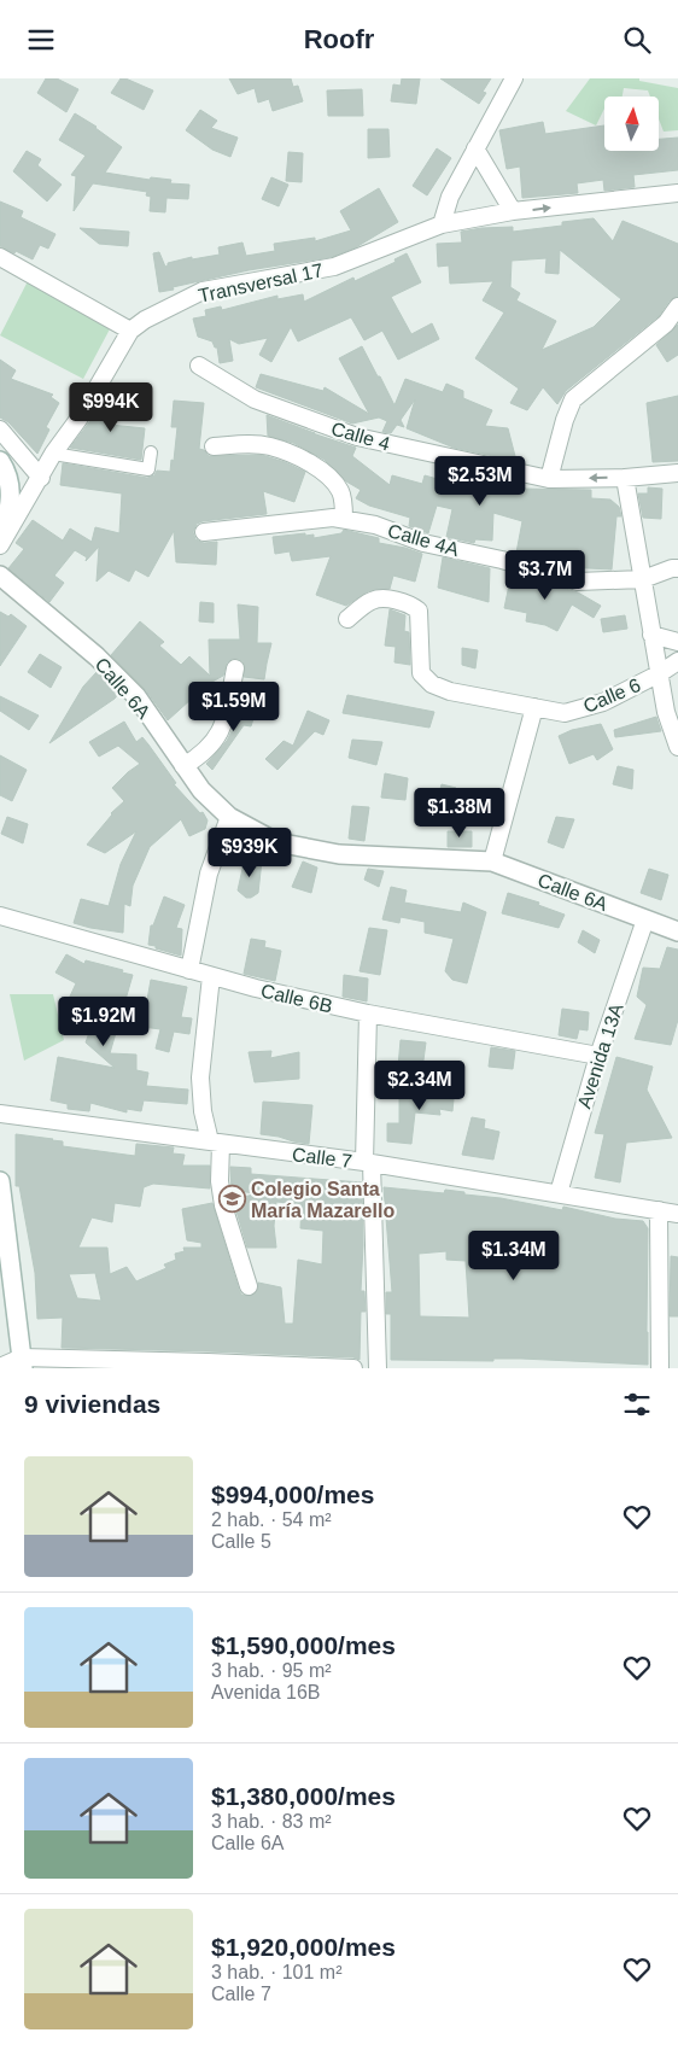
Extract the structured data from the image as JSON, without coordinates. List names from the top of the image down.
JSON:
{
  "streets": {
    "street": [
      "Transversal 17",
      "Calle 4",
      "Calle 4A",
      "Calle 6A",
      "Calle 6",
      "Calle 6B",
      "Avenida 13A",
      "Calle 7"
    ]
  },
  "crossings": [
    ["Calle 6A", "Avenida 13A"],
    ["Calle 6B", "Avenida 13A"],
    ["Avenida 13A", "Calle 7"]
  ],
  "places": {
    "school or university": ["Colegio Santa María Mazarello"]
  },
  "north": "top",
  "page": {
    "header": "Roofr",
    "price": [
      "$994K",
      "$2.53M",
      "$3.7M",
      "$1.59M",
      "$1.38M",
      "$939K",
      "$1.92M",
      "$2.34M",
      "$1.34M"
    ],
    "heading": "9 viviendas",
    "list": [
      {
        "name": "$994,000/mes",
        "note": "2 hab. · 54 m² · Calle 5"
      },
      {
        "name": "$1,590,000/mes",
        "note": "3 hab. · 95 m² · Avenida 16B"
      },
      {
        "name": "$1,380,000/mes",
        "note": "3 hab. · 83 m² · Calle 6A"
      },
      {
        "name": "$1,920,000/mes",
        "note": "3 hab. · 101 m² · Calle 7"
      }
    ]
  }
}
